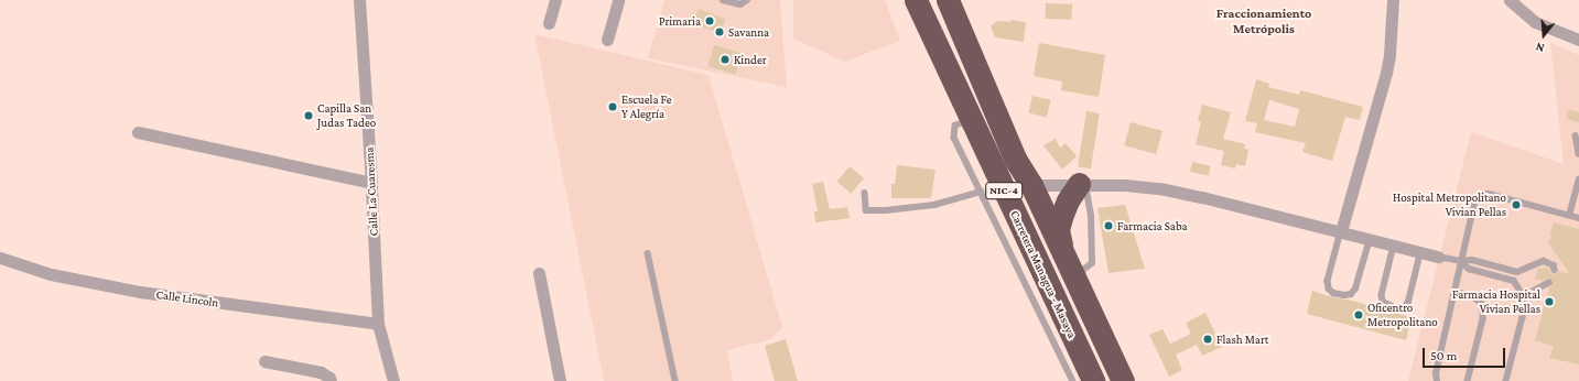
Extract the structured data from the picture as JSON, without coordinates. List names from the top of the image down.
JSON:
{
  "streets": {
    "highway": ["NIC-4", "Carretera Managua - Masaya"],
    "street": ["Calle La Cuaresma", "Calle Lincoln"]
  },
  "crossings": [
    ["Calle La Cuaresma", "Calle Lincoln"]
  ],
  "districts": ["Fraccionamiento Metrópolis"],
  "places": [
    "Primaria",
    "Savanna",
    "Kinder",
    "Escuela Fe Y Alegría",
    "Capilla San Judas Tadeo",
    "Hospital Metropolitano Vivian Pellas",
    "Farmacia Saba",
    "Farmacia Hospital Vivian Pellas",
    "Oficentro Metropolitano",
    "Flash Mart"
  ],
  "scale_bar": "50 m",
  "north": "bottom"
}
